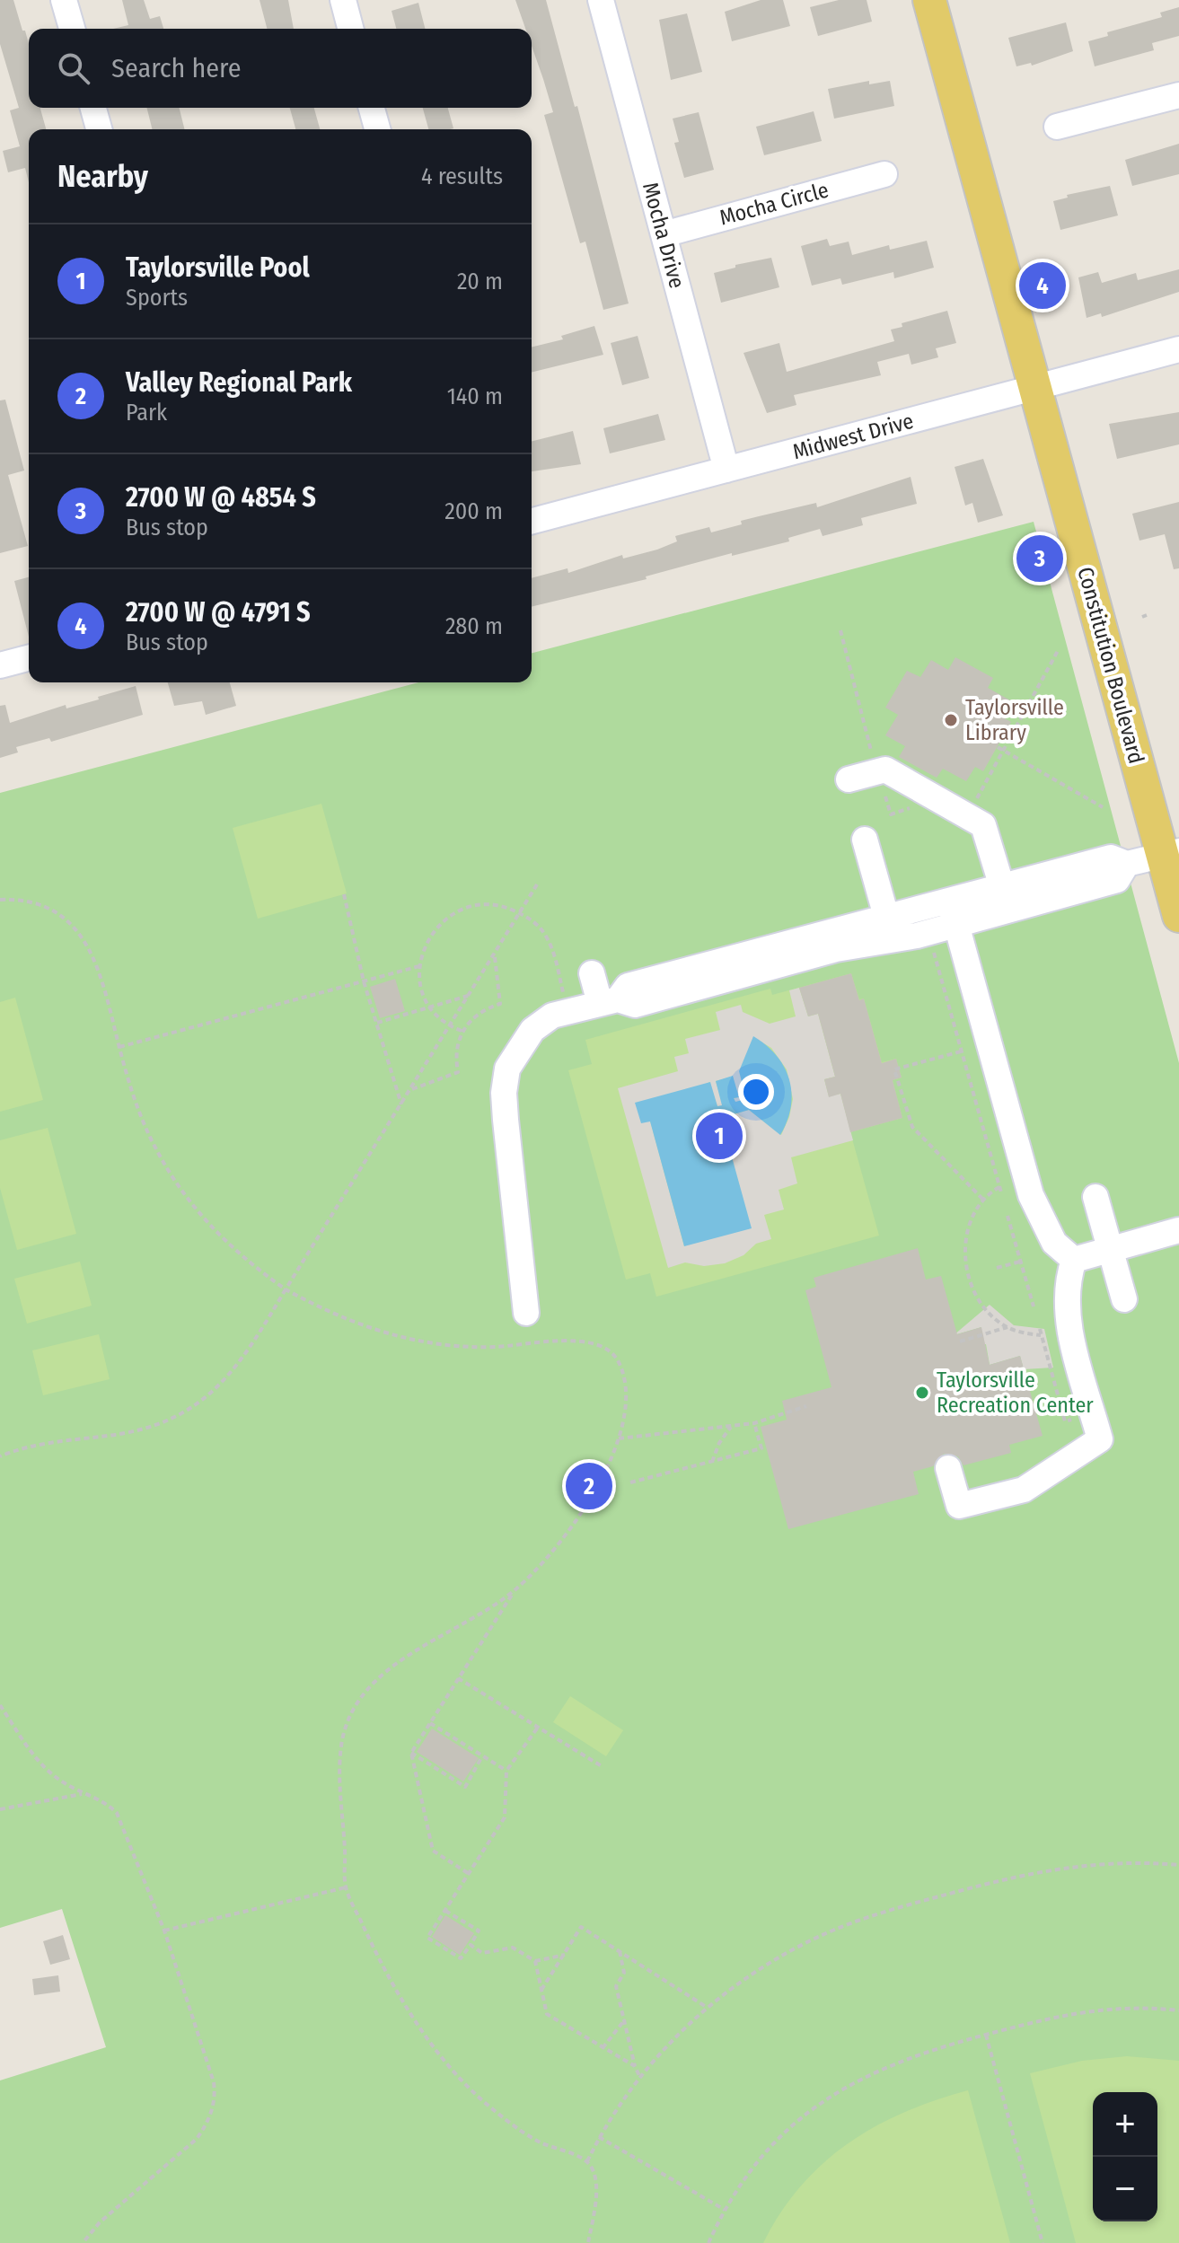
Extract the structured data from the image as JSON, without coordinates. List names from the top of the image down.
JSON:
{
  "streets": {
    "main road": ["Constitution Boulevard"],
    "street": ["Mocha Circle", "Mocha Drive", "Midwest Drive"]
  },
  "crossings": [
    ["Mocha Circle", "Mocha Drive"],
    ["Mocha Drive", "Midwest Drive"],
    ["Midwest Drive", "Constitution Boulevard"]
  ],
  "places": ["Taylorsville Library", "Taylorsville Recreation Center"],
  "page": {
    "search": "Search here",
    "heading": ["Nearby", "4 results"],
    "list": [
      {
        "mark": "1",
        "name": "Taylorsville Pool",
        "note": "Sports",
        "value": "20 m"
      },
      {
        "mark": "2",
        "name": "Valley Regional Park",
        "note": "Park",
        "value": "140 m"
      },
      {
        "mark": "3",
        "name": "2700 W @ 4854 S",
        "note": "Bus stop",
        "value": "200 m"
      },
      {
        "mark": "4",
        "name": "2700 W @ 4791 S",
        "note": "Bus stop",
        "value": "280 m"
      }
    ],
    "pins": [
      "4",
      "3",
      "1",
      "2"
    ],
    "map_buttons": ["+", "−"]
  }
}
